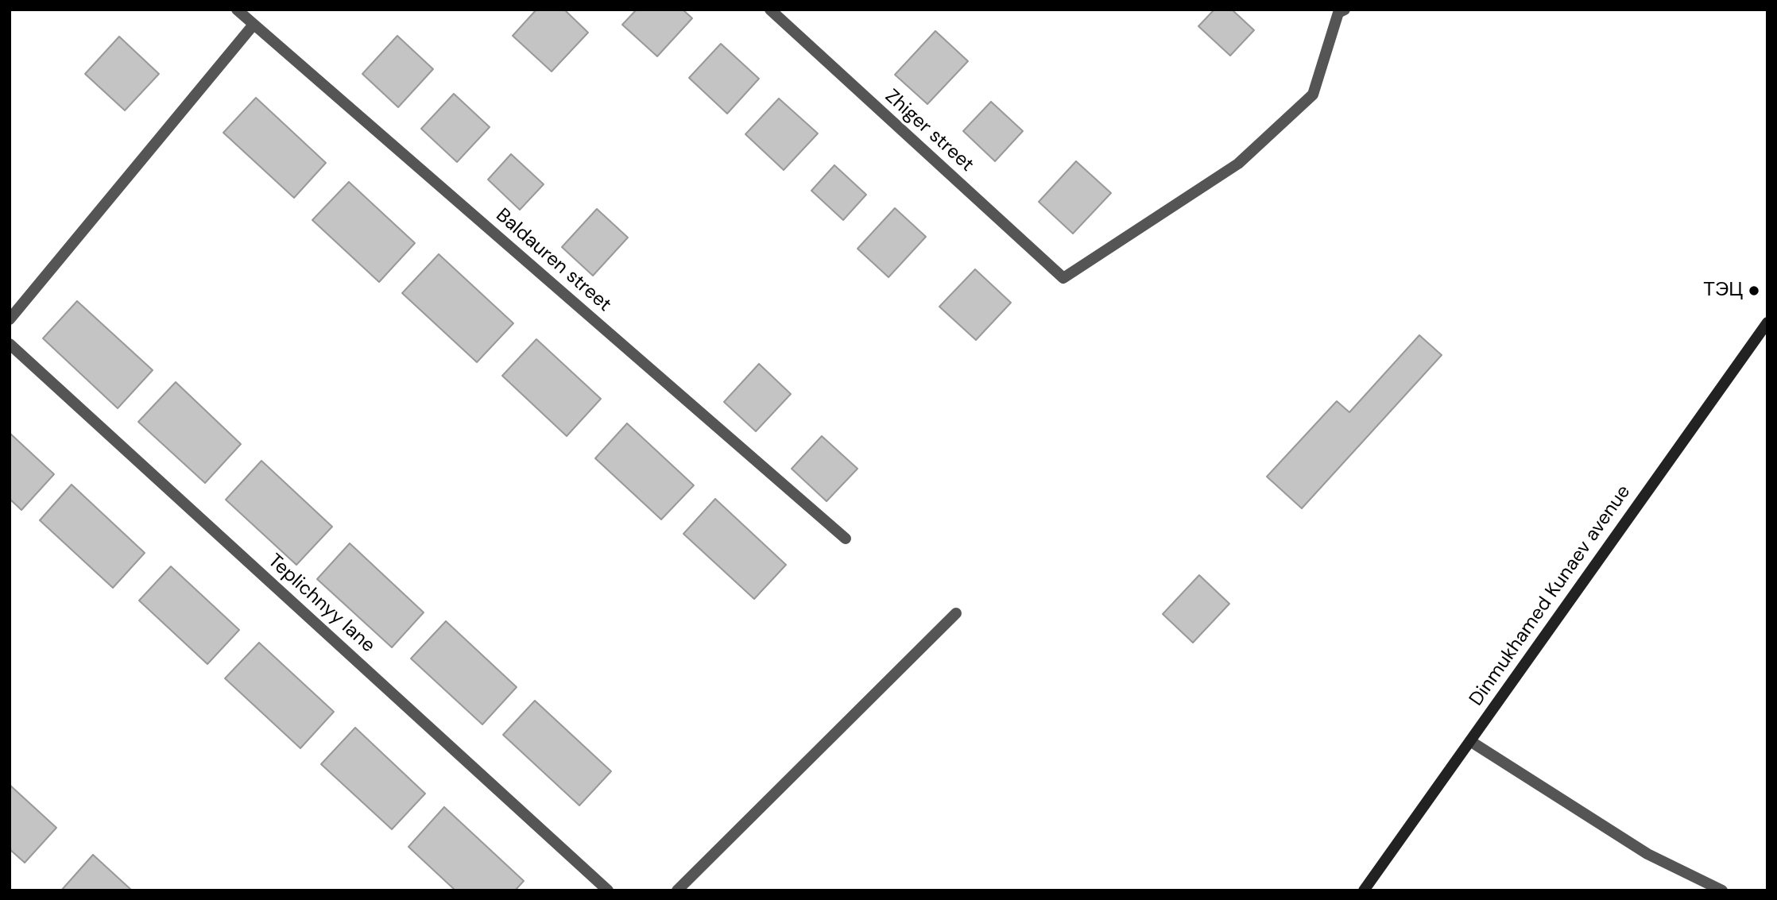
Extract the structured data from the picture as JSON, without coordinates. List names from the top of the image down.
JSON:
{
  "streets": {
    "main road": ["Dinmukhamed Kunaev avenue"],
    "street": ["Zhiger street", "Baldauren street", "Teplichnyy lane"]
  },
  "places": ["ТЭЦ"]
}
